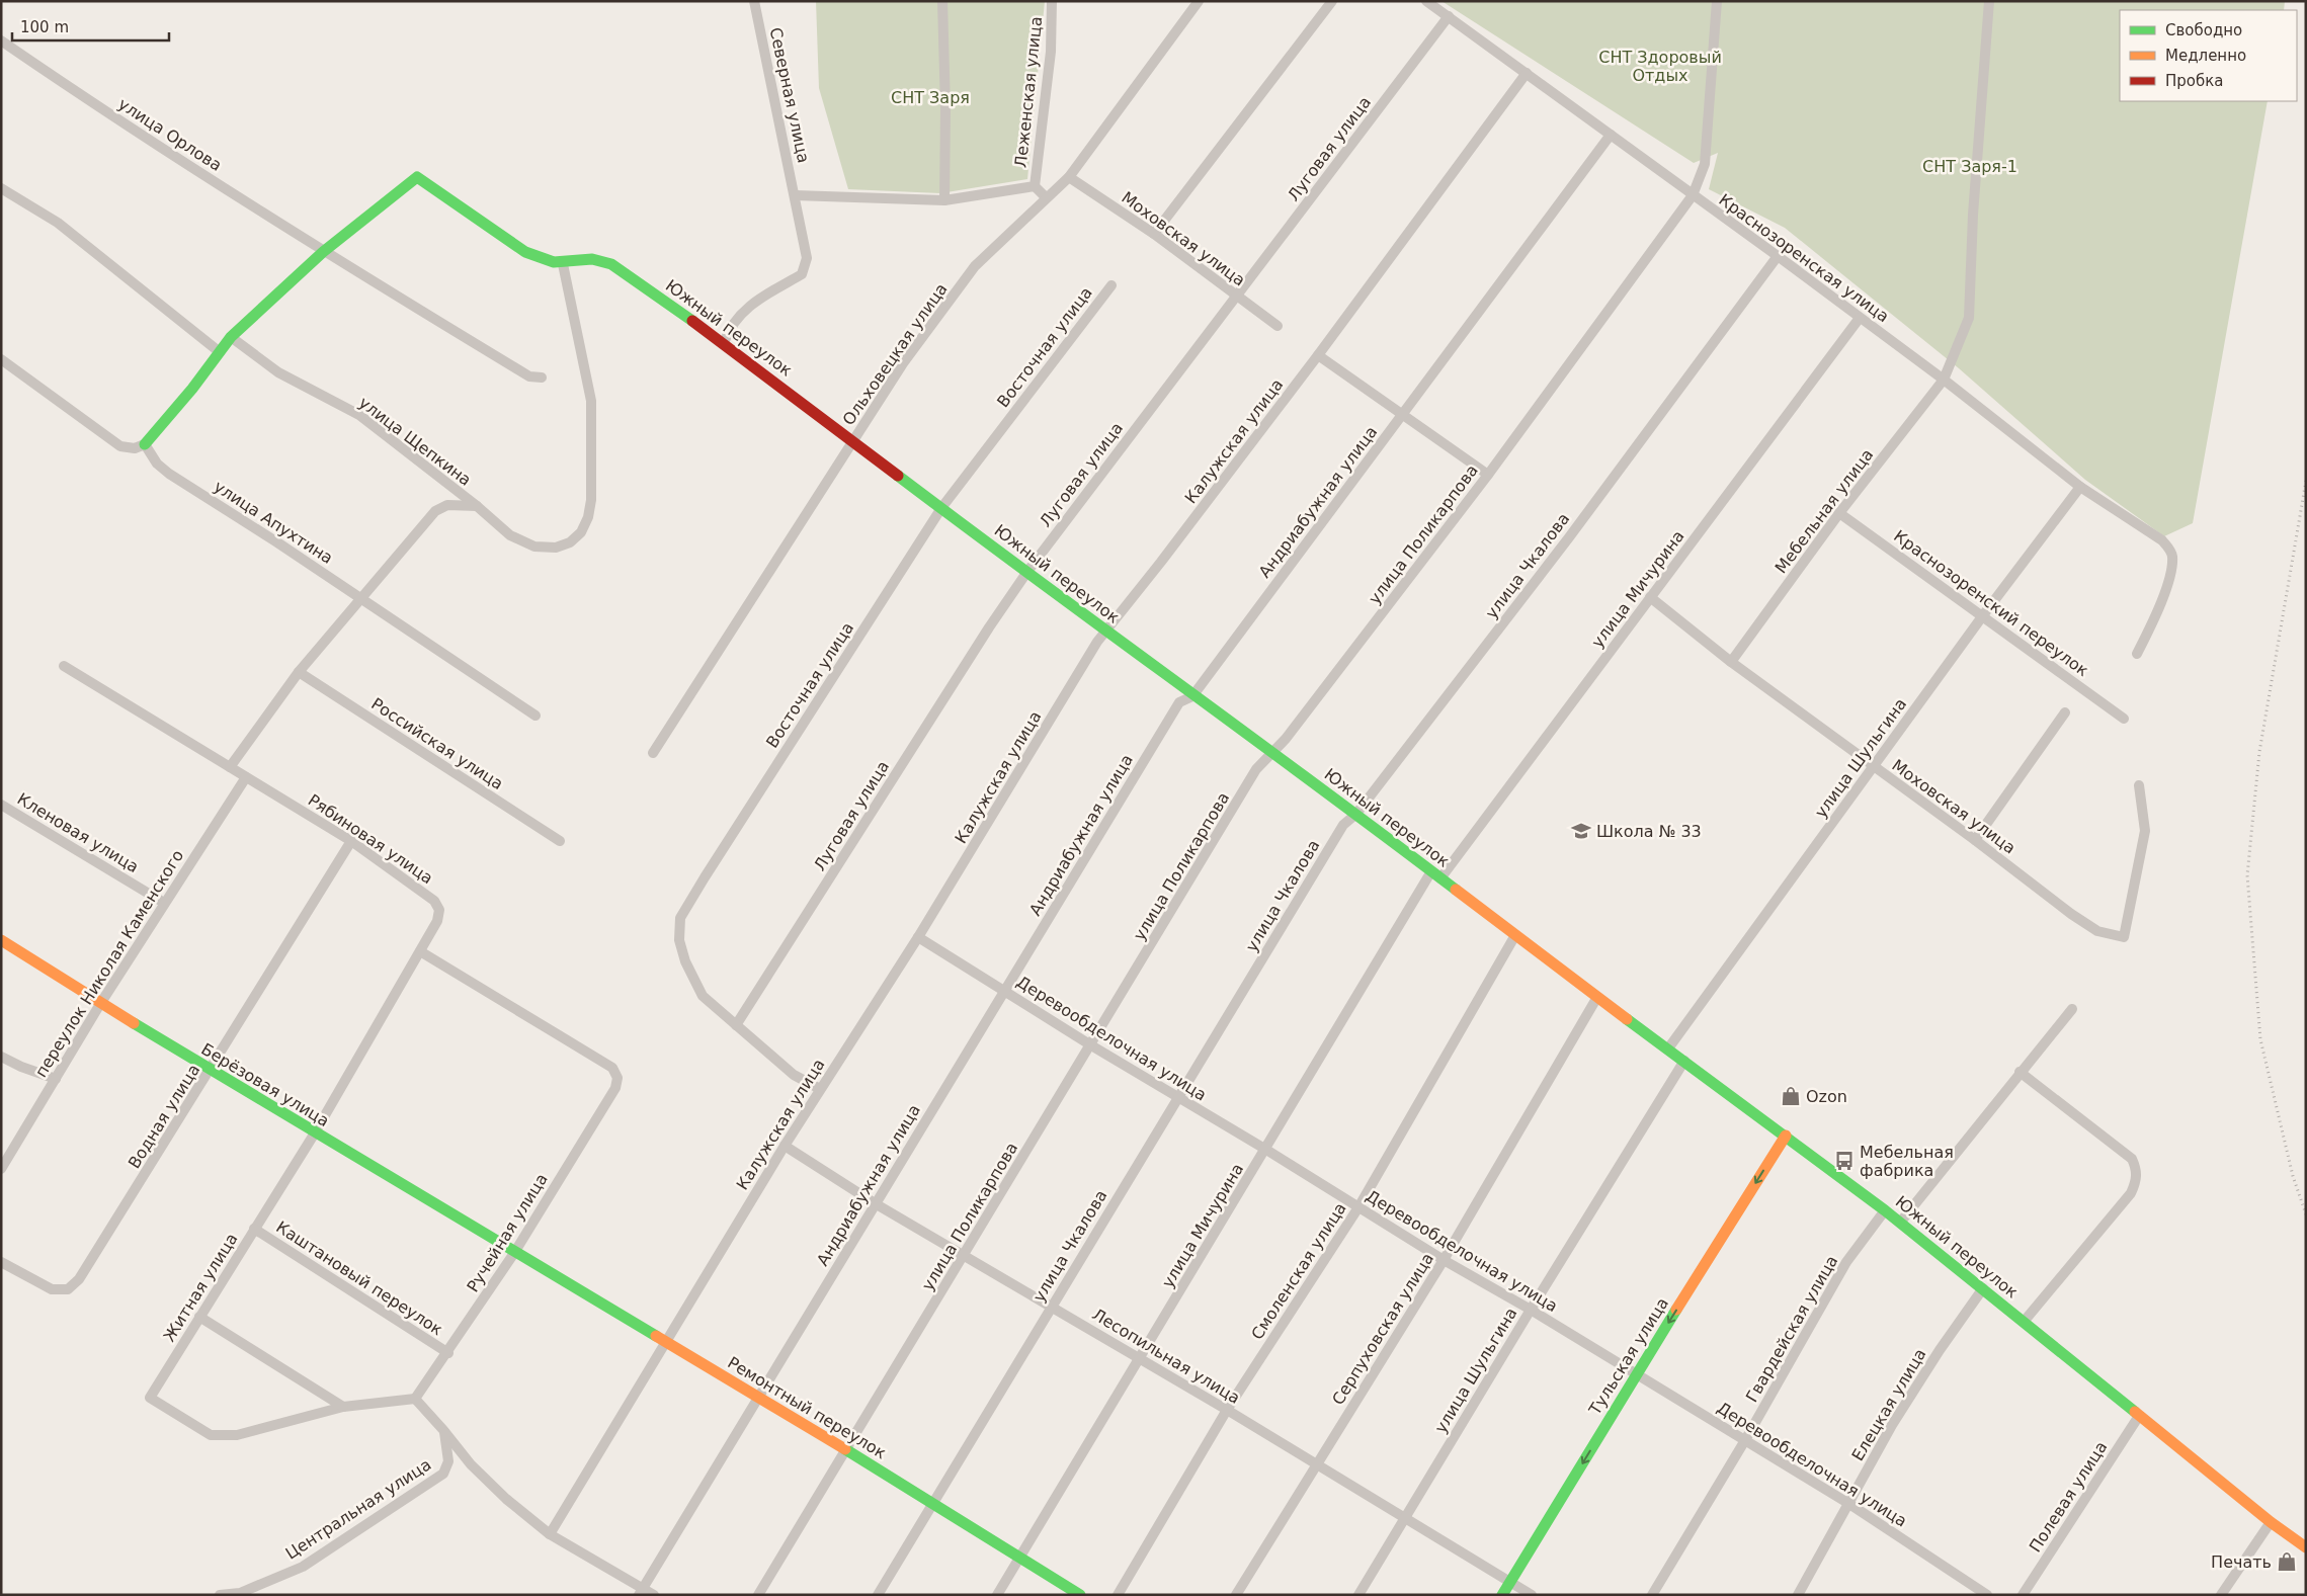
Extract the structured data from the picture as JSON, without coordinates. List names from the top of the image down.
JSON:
{
  "streets": {
    "main road": [
      "Южный переулок",
      "Берёзовая улица",
      "Тульская улица",
      "Ремонтный переулок"
    ],
    "street": [
      "Леженская улица",
      "Северная улица",
      "улица Орлова",
      "Луговая улица",
      "Моховская улица",
      "Краснозоренская улица",
      "Восточная улица",
      "Ольховецкая улица",
      "улица Щепкина",
      "Калужская улица",
      "Андриабужная улица",
      "Мебельная улица",
      "улица Апухтина",
      "улица Поликарпова",
      "улица Чкалова",
      "улица Мичурина",
      "Краснозоренский переулок",
      "Российская улица",
      "улица Шульгина",
      "Кленовая улица",
      "Рябиновая улица",
      "переулок Николая Каменского",
      "Деревообделочная улица",
      "Водная улица",
      "Ручейная улица",
      "Смоленская улица",
      "Каштановый переулок",
      "Житная улица",
      "Серпуховская улица",
      "Гвардейская улица",
      "Лесопильная улица",
      "Елецкая улица",
      "Полевая улица",
      "Центральная улица"
    ]
  },
  "crossings": [
    ["Леженская улица", "Северная улица"],
    ["Леженская улица", "Ольховецкая улица"],
    ["Северная улица", "Южный переулок"],
    ["улица Орлова", "Южный переулок"],
    ["Луговая улица", "Моховская улица"],
    ["Луговая улица", "Краснозоренская улица"],
    ["Луговая улица", "Южный переулок"],
    ["Луговая улица", "Восточная улица"],
    ["Моховская улица", "Ольховецкая улица"],
    ["Моховская улица", "Мебельная улица"],
    ["Моховская улица", "улица Мичурина"],
    ["Моховская улица", "улица Шульгина"],
    ["Краснозоренская улица", "Калужская улица"],
    ["Краснозоренская улица", "Андриабужная улица"],
    ["Краснозоренская улица", "Мебельная улица"],
    ["Краснозоренская улица", "улица Поликарпова"],
    ["Краснозоренская улица", "улица Чкалова"],
    ["Краснозоренская улица", "улица Мичурина"],
    ["Краснозоренская улица", "улица Шульгина"],
    ["Южный переулок", "Восточная улица"],
    ["Южный переулок", "Ольховецкая улица"],
    ["Южный переулок", "улица Щепкина"],
    ["Южный переулок", "Калужская улица"],
    ["Южный переулок", "Андриабужная улица"],
    ["Южный переулок", "улица Поликарпова"],
    ["Южный переулок", "улица Чкалова"],
    ["Южный переулок", "улица Мичурина"],
    ["Южный переулок", "улица Шульгина"],
    ["Южный переулок", "Смоленская улица"],
    ["Южный переулок", "Серпуховская улица"],
    ["Южный переулок", "Гвардейская улица"],
    ["Южный переулок", "Тульская улица"],
    ["Южный переулок", "Елецкая улица"],
    ["Южный переулок", "Полевая улица"],
    ["Восточная улица", "Калужская улица"],
    ["Калужская улица", "Деревообделочная улица"],
    ["Калужская улица", "Лесопильная улица"],
    ["Калужская улица", "Ремонтный переулок"],
    ["Андриабужная улица", "Деревообделочная улица"],
    ["Андриабужная улица", "Лесопильная улица"],
    ["Андриабужная улица", "Ремонтный переулок"],
    ["Мебельная улица", "Краснозоренский переулок"],
    ["улица Поликарпова", "Деревообделочная улица"],
    ["улица Поликарпова", "Лесопильная улица"],
    ["улица Поликарпова", "Ремонтный переулок"],
    ["улица Чкалова", "Деревообделочная улица"],
    ["улица Чкалова", "Лесопильная улица"],
    ["улица Чкалова", "Ремонтный переулок"],
    ["улица Мичурина", "Деревообделочная улица"],
    ["улица Мичурина", "Лесопильная улица"],
    ["улица Мичурина", "Ремонтный переулок"],
    ["Краснозоренский переулок", "улица Шульгина"],
    ["улица Шульгина", "Деревообделочная улица"],
    ["улица Шульгина", "Лесопильная улица"],
    ["Кленовая улица", "переулок Николая Каменского"],
    ["Рябиновая улица", "переулок Николая Каменского"],
    ["Рябиновая улица", "Водная улица"],
    ["Рябиновая улица", "Ручейная улица"],
    ["Рябиновая улица", "Житная улица"],
    ["переулок Николая Каменского", "Берёзовая улица"],
    ["Деревообделочная улица", "Смоленская улица"],
    ["Деревообделочная улица", "Серпуховская улица"],
    ["Деревообделочная улица", "Гвардейская улица"],
    ["Деревообделочная улица", "Тульская улица"],
    ["Деревообделочная улица", "Елецкая улица"],
    ["Берёзовая улица", "Водная улица"],
    ["Берёзовая улица", "Ручейная улица"],
    ["Берёзовая улица", "Житная улица"],
    ["Берёзовая улица", "Ремонтный переулок"],
    ["Ручейная улица", "Каштановый переулок"],
    ["Ручейная улица", "Житная улица"],
    ["Ручейная улица", "Ремонтный переулок"],
    ["Смоленская улица", "Лесопильная улица"],
    ["Каштановый переулок", "Житная улица"],
    ["Серпуховская улица", "Лесопильная улица"],
    ["Лесопильная улица", "Тульская улица"]
  ],
  "one_way": ["Тульская улица"],
  "parks": ["СНТ Здоровый Отдых", "СНТ Заря", "СНТ Заря-1"],
  "places": {
    "school or university": ["Школа № 33"],
    "shop": ["Ozon", "Печать"],
    "bus stop": ["Мебельная фабрика"]
  },
  "legend": ["Свободно", "Медленно", "Пробка"],
  "scale_bar": "100 m"
}
